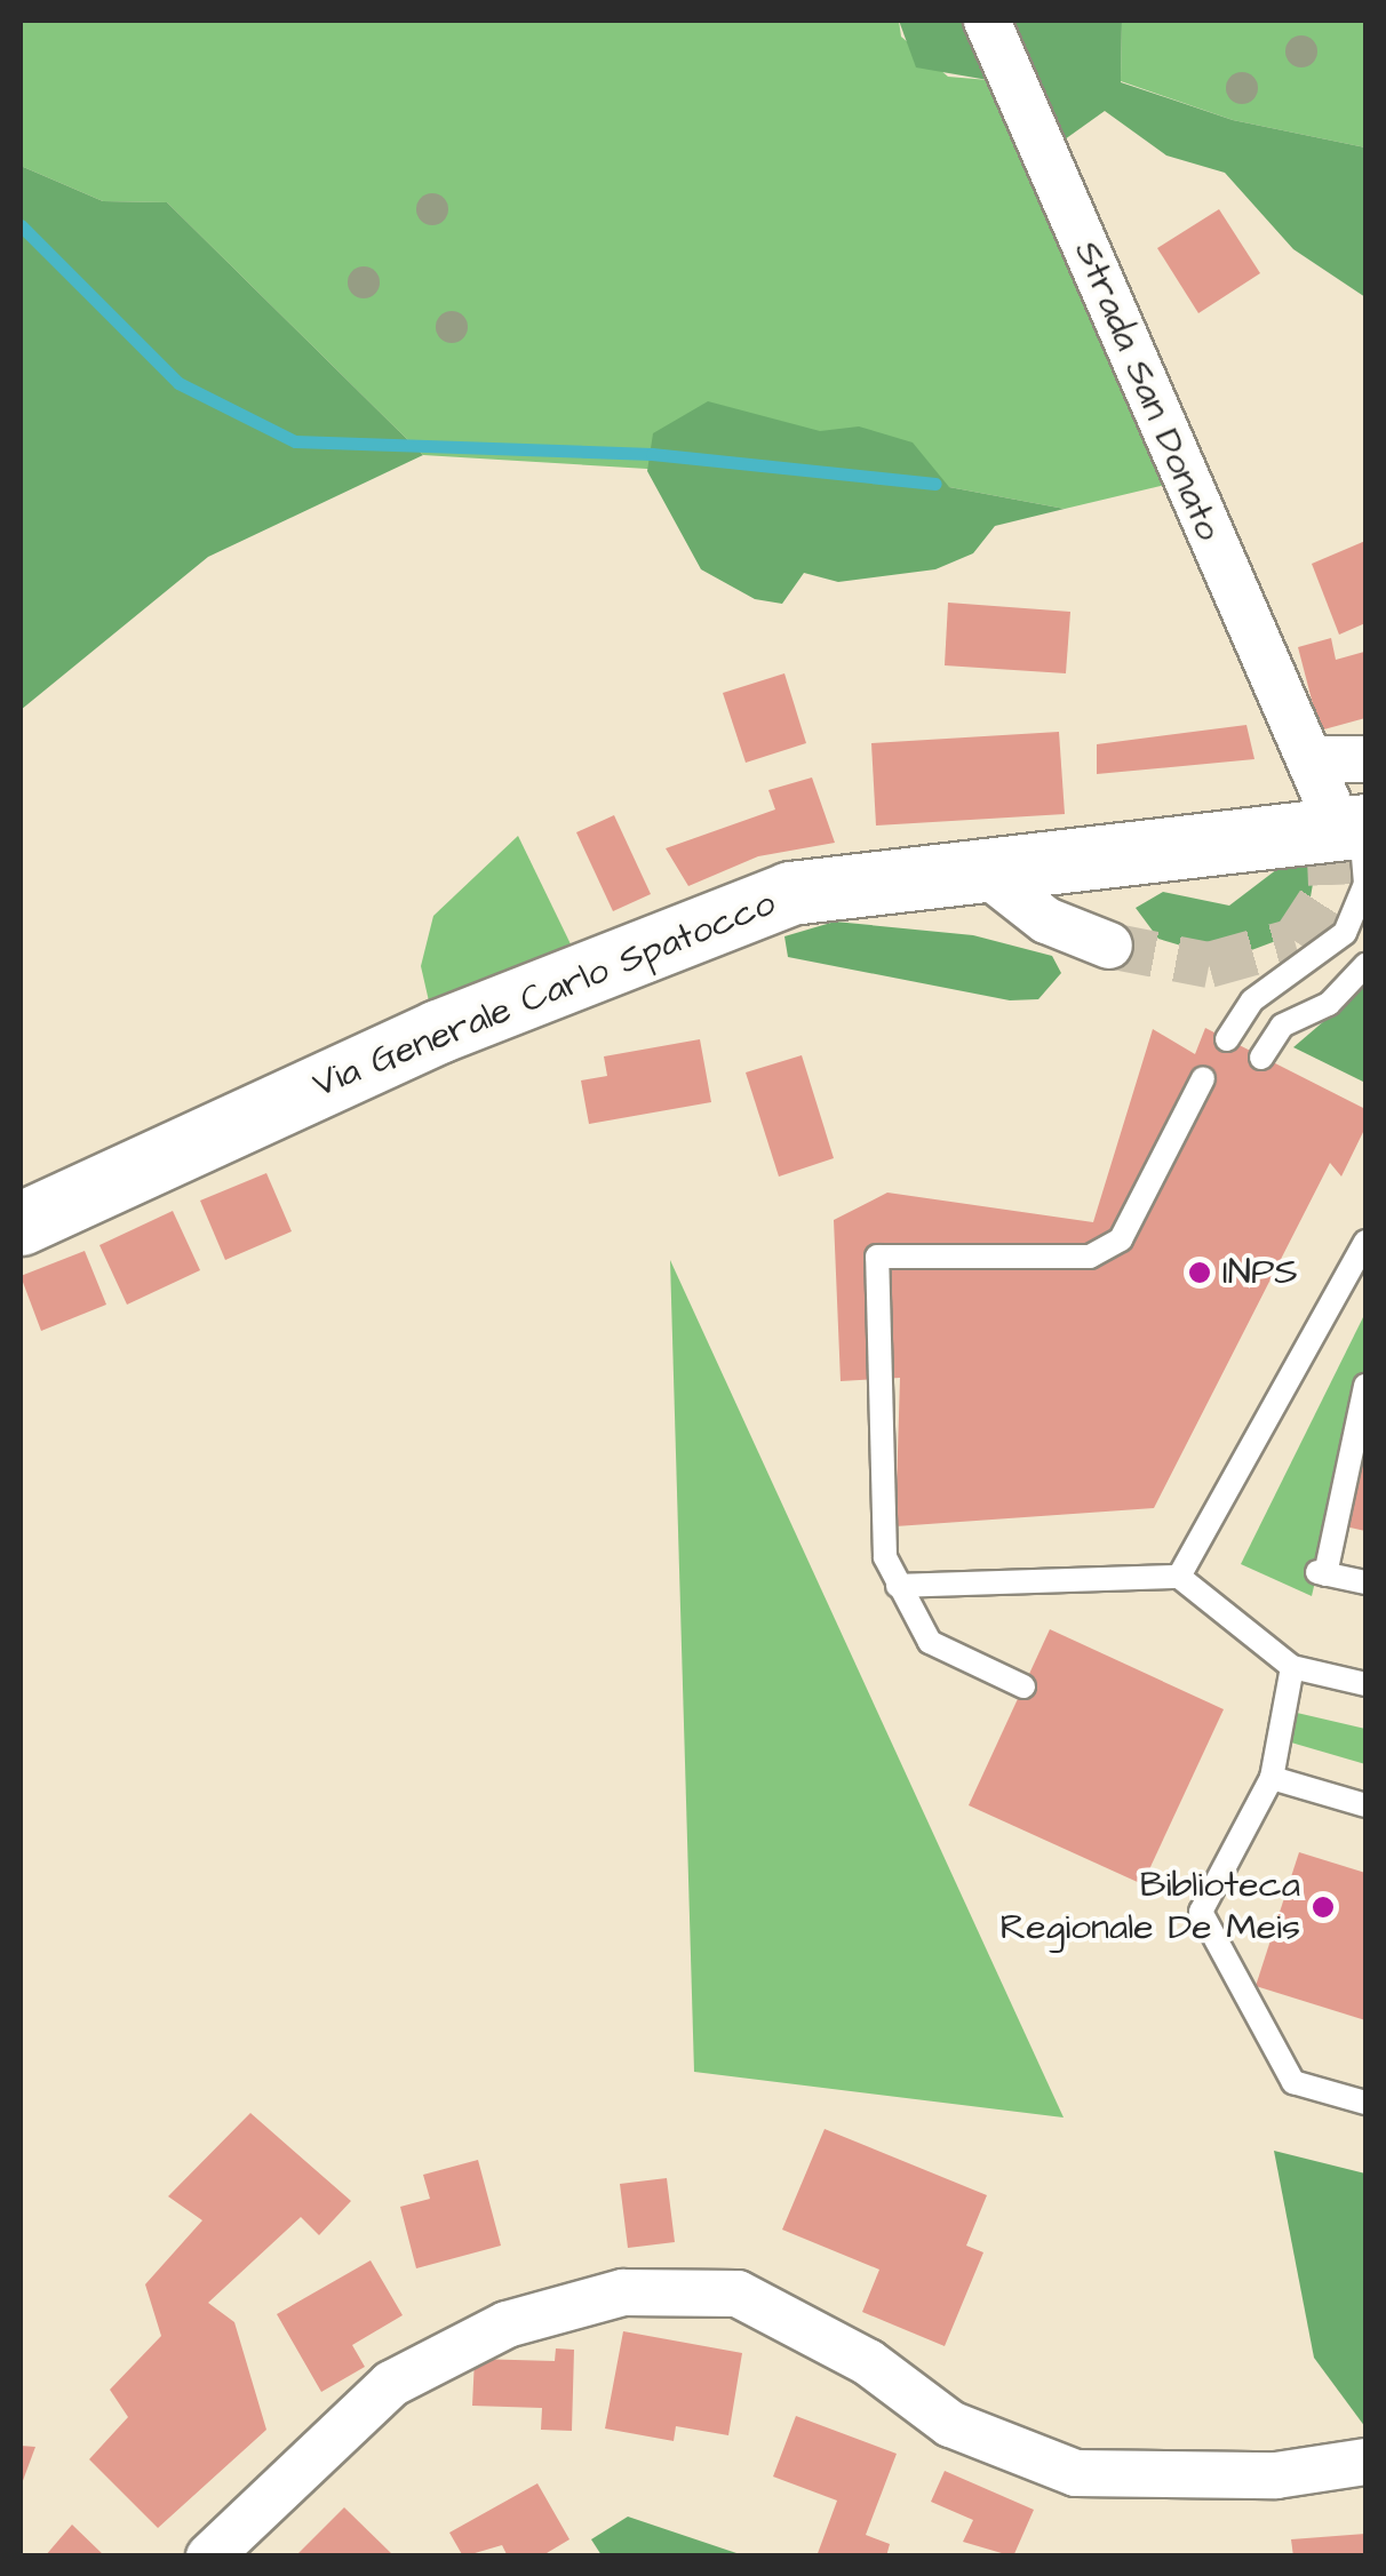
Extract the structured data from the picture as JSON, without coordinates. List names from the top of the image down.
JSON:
{
  "streets": {
    "main road": ["Via Generale Carlo Spatocco"],
    "street": ["Strada San Donato"]
  },
  "crossings": [
    ["Strada San Donato", "Via Generale Carlo Spatocco"]
  ],
  "places": ["INPS", "Biblioteca Regionale De Meis"]
}
